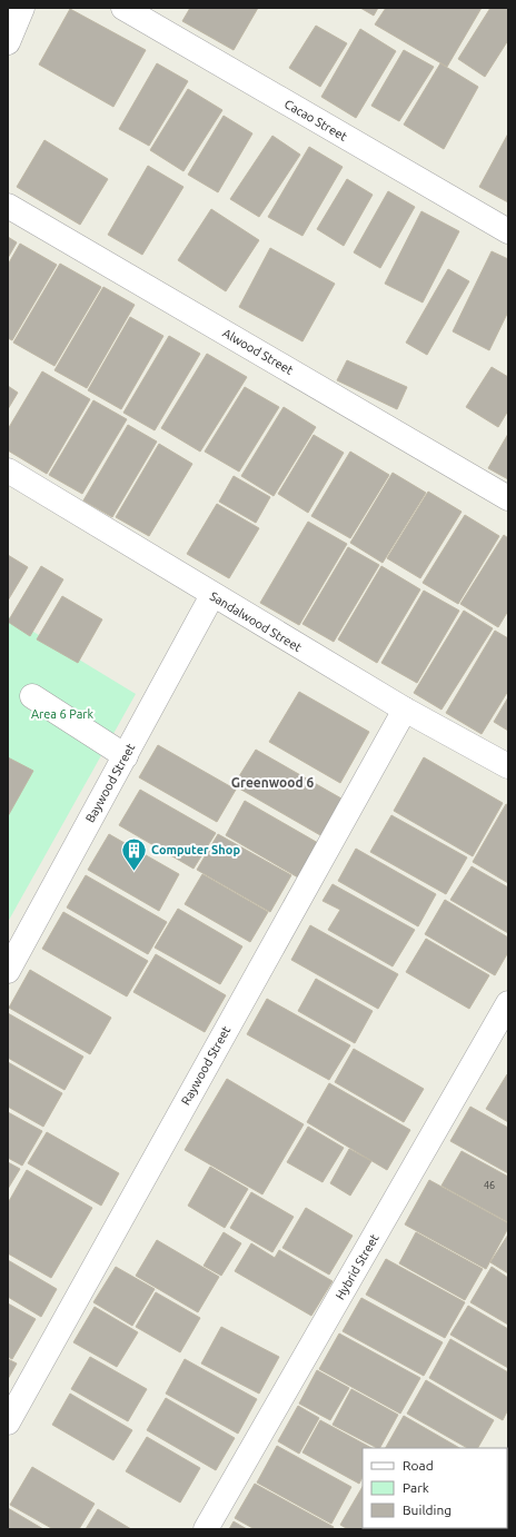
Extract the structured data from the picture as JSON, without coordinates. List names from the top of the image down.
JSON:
{
  "streets": {
    "street": [
      "Cacao Street",
      "Alwood Street",
      "Sandalwood Street",
      "Baywood Street",
      "Raywood Street",
      "Hybrid Street"
    ]
  },
  "crossings": [
    ["Sandalwood Street", "Baywood Street"],
    ["Sandalwood Street", "Raywood Street"]
  ],
  "districts": ["Greenwood 6"],
  "parks": ["Area 6 Park"],
  "places": {
    "building": ["Computer Shop"]
  },
  "house_numbers": ["46"],
  "legend": ["Road", "Park", "Building"]
}
